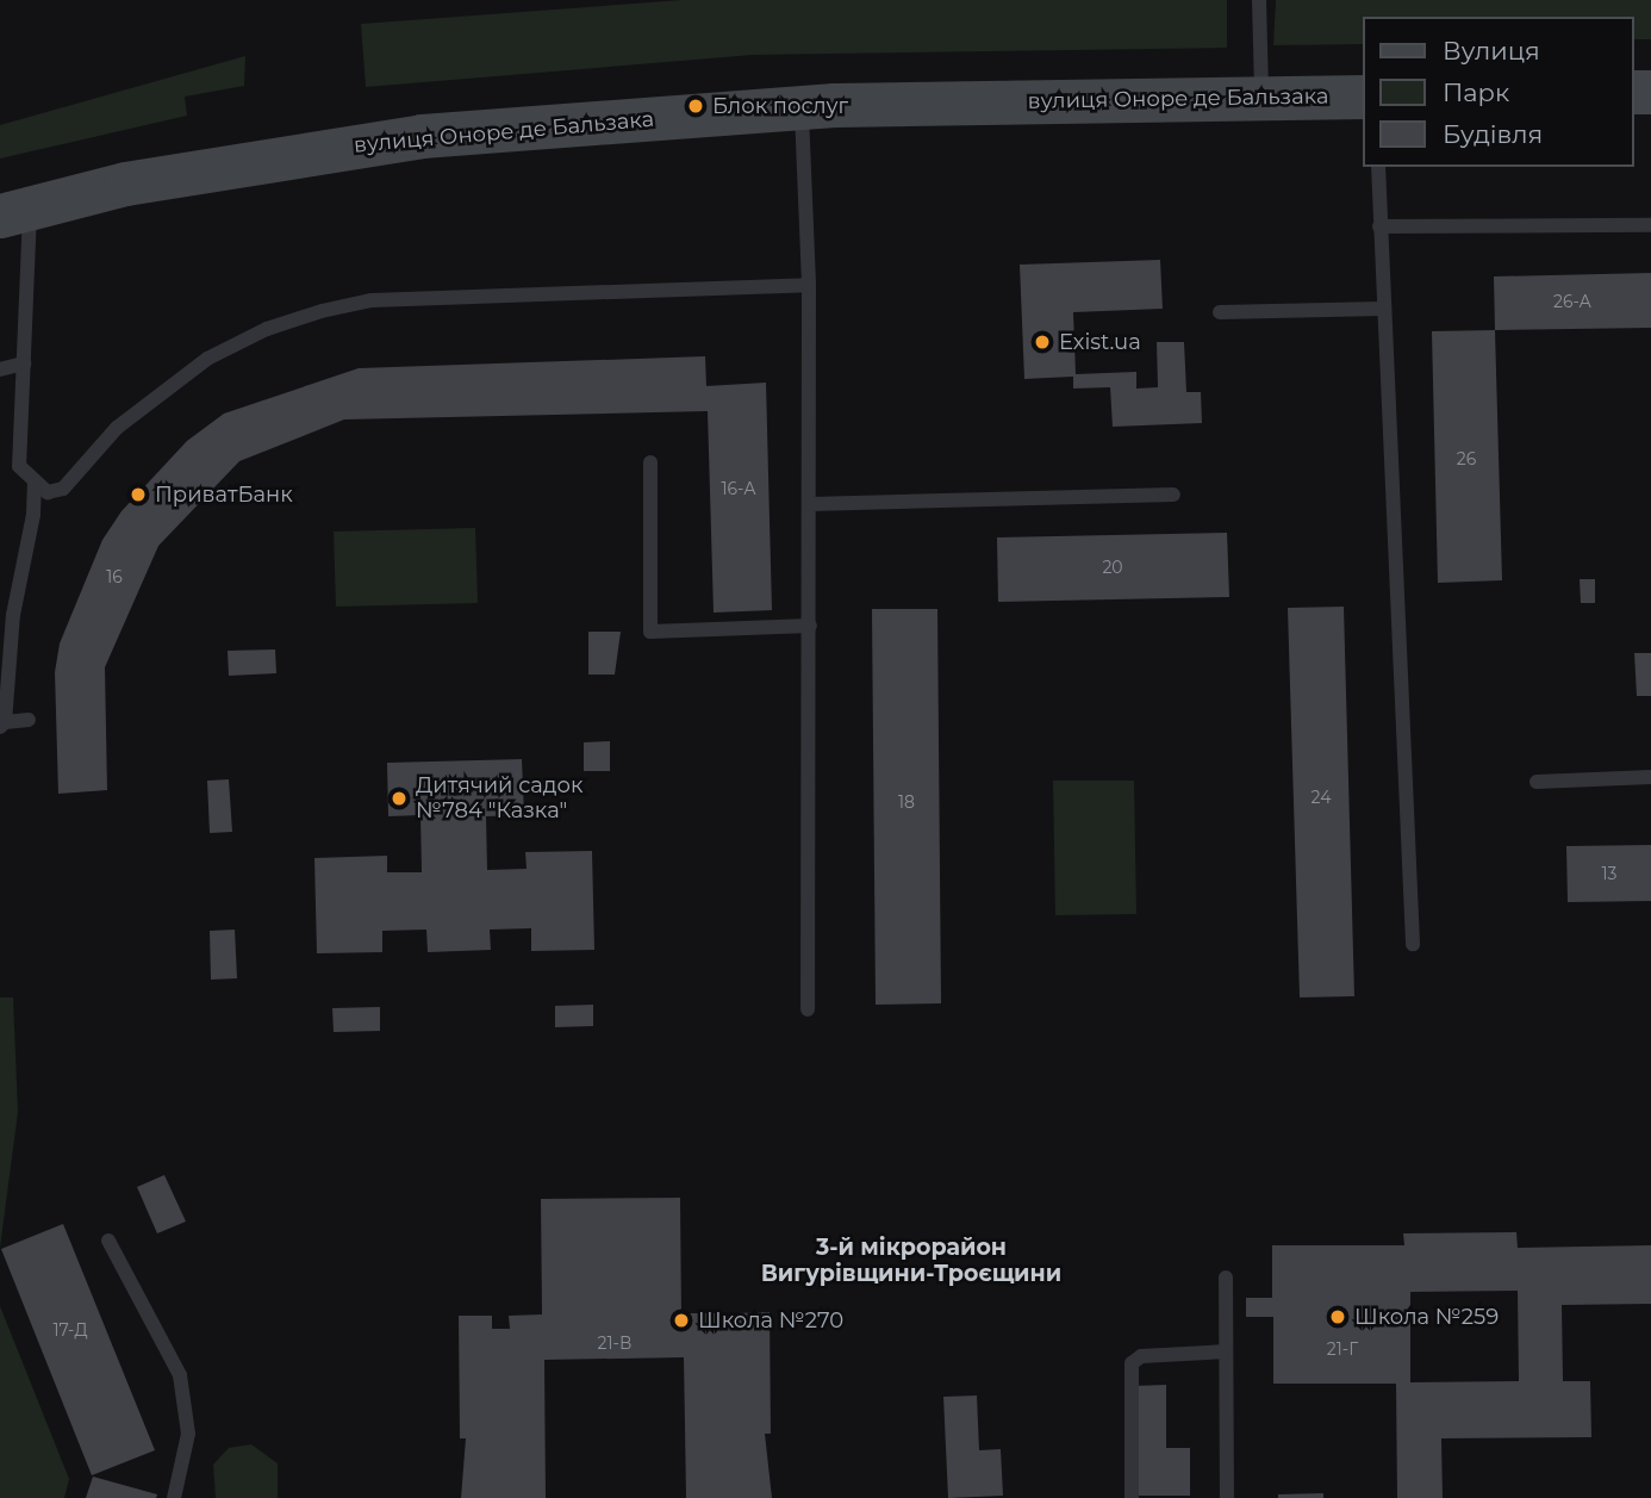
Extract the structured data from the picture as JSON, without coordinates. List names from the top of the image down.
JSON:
{
  "streets": {
    "street": ["вулиця Оноре де Бальзака"]
  },
  "districts": ["3-й мікрорайон Вигурівщини-Троєщини"],
  "places": [
    "Блок послуг",
    "Exist.ua",
    "ПриватБанк",
    "Дитячий садок №784 \"Казка\"",
    "Школа №259",
    "Школа №270"
  ],
  "house_numbers": [
    "26-А",
    "26",
    "16-А",
    "20",
    "16",
    "24",
    "18",
    "13",
    "17-Д",
    "21-В",
    "21-Г"
  ],
  "legend": ["Вулиця", "Парк", "Будівля"]
}
